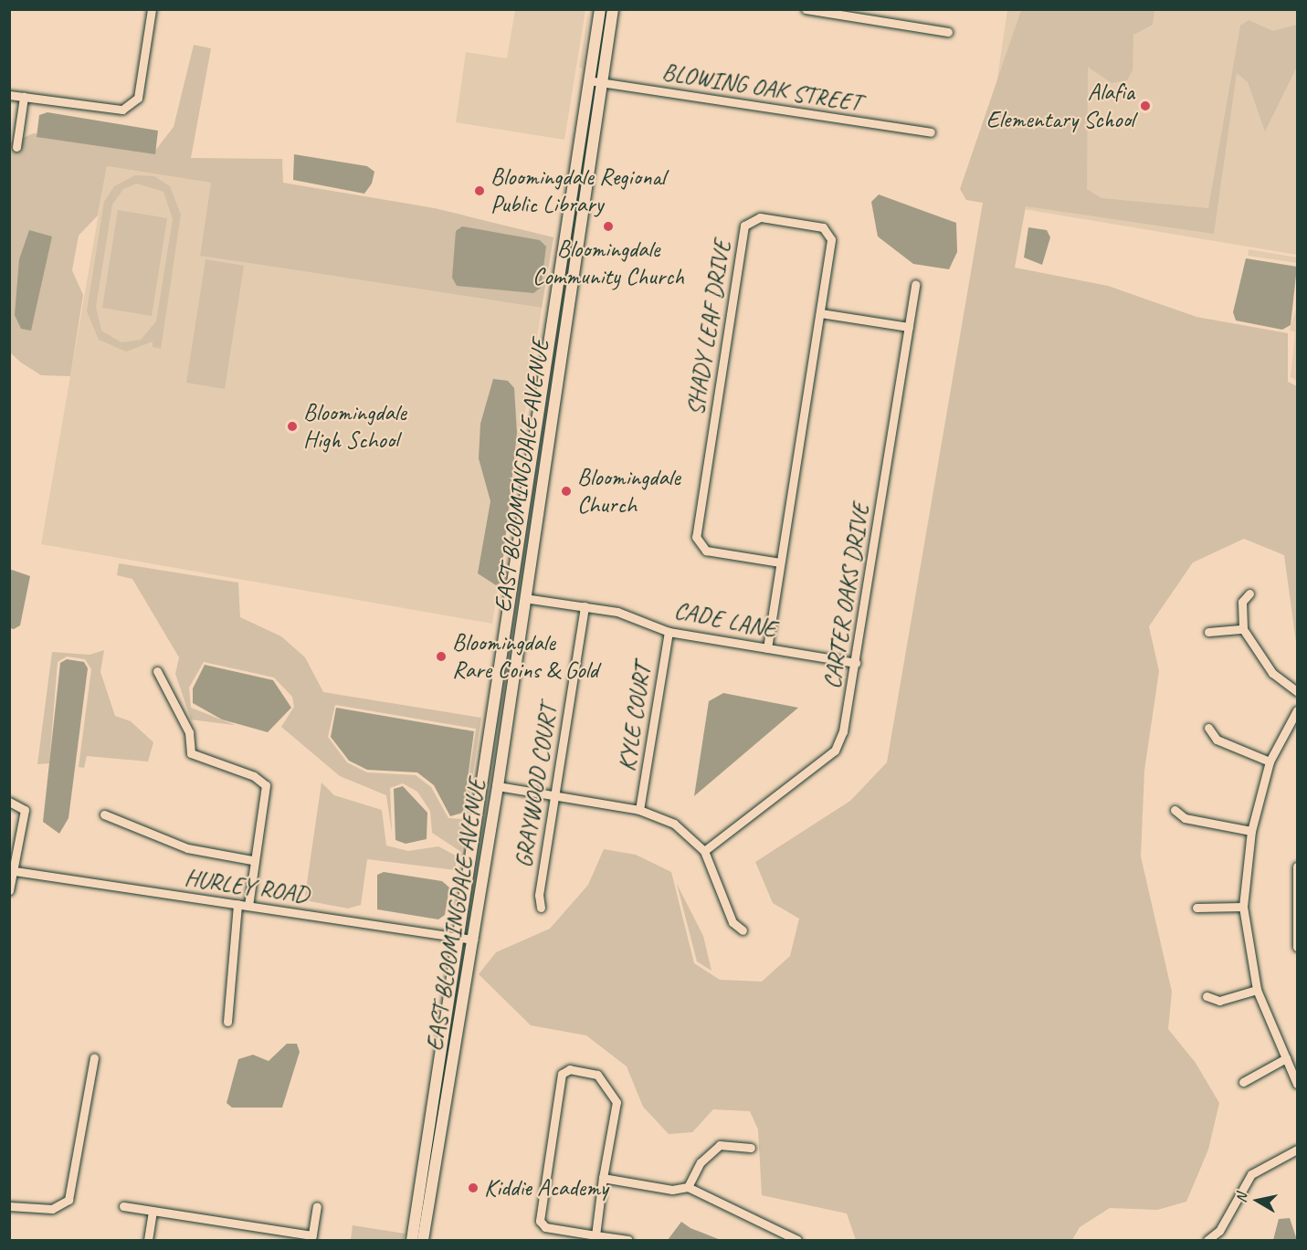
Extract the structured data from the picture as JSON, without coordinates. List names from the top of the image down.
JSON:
{
  "streets": {
    "main road": ["EAST BLOOMINGDALE AVENUE"],
    "street": [
      "BLOWING OAK STREET",
      "SHADY LEAF DRIVE",
      "CARTER OAKS DRIVE",
      "CADE LANE",
      "KYLE COURT",
      "GRAYWOOD COURT",
      "HURLEY ROAD"
    ]
  },
  "crossings": [
    ["BLOWING OAK STREET", "EAST BLOOMINGDALE AVENUE"],
    ["SHADY LEAF DRIVE", "CADE LANE"],
    ["EAST BLOOMINGDALE AVENUE", "CADE LANE"],
    ["EAST BLOOMINGDALE AVENUE", "HURLEY ROAD"],
    ["CARTER OAKS DRIVE", "CADE LANE"],
    ["CADE LANE", "KYLE COURT"],
    ["CADE LANE", "GRAYWOOD COURT"]
  ],
  "places": [
    "Alafia Elementary School",
    "Bloomingdale Regional Public Library",
    "Bloomingdale Community Church",
    "Bloomingdale High School",
    "Bloomingdale Church",
    "Bloomingdale Rare Coins & Gold",
    "Kiddie Academy"
  ],
  "north": "left"
}
